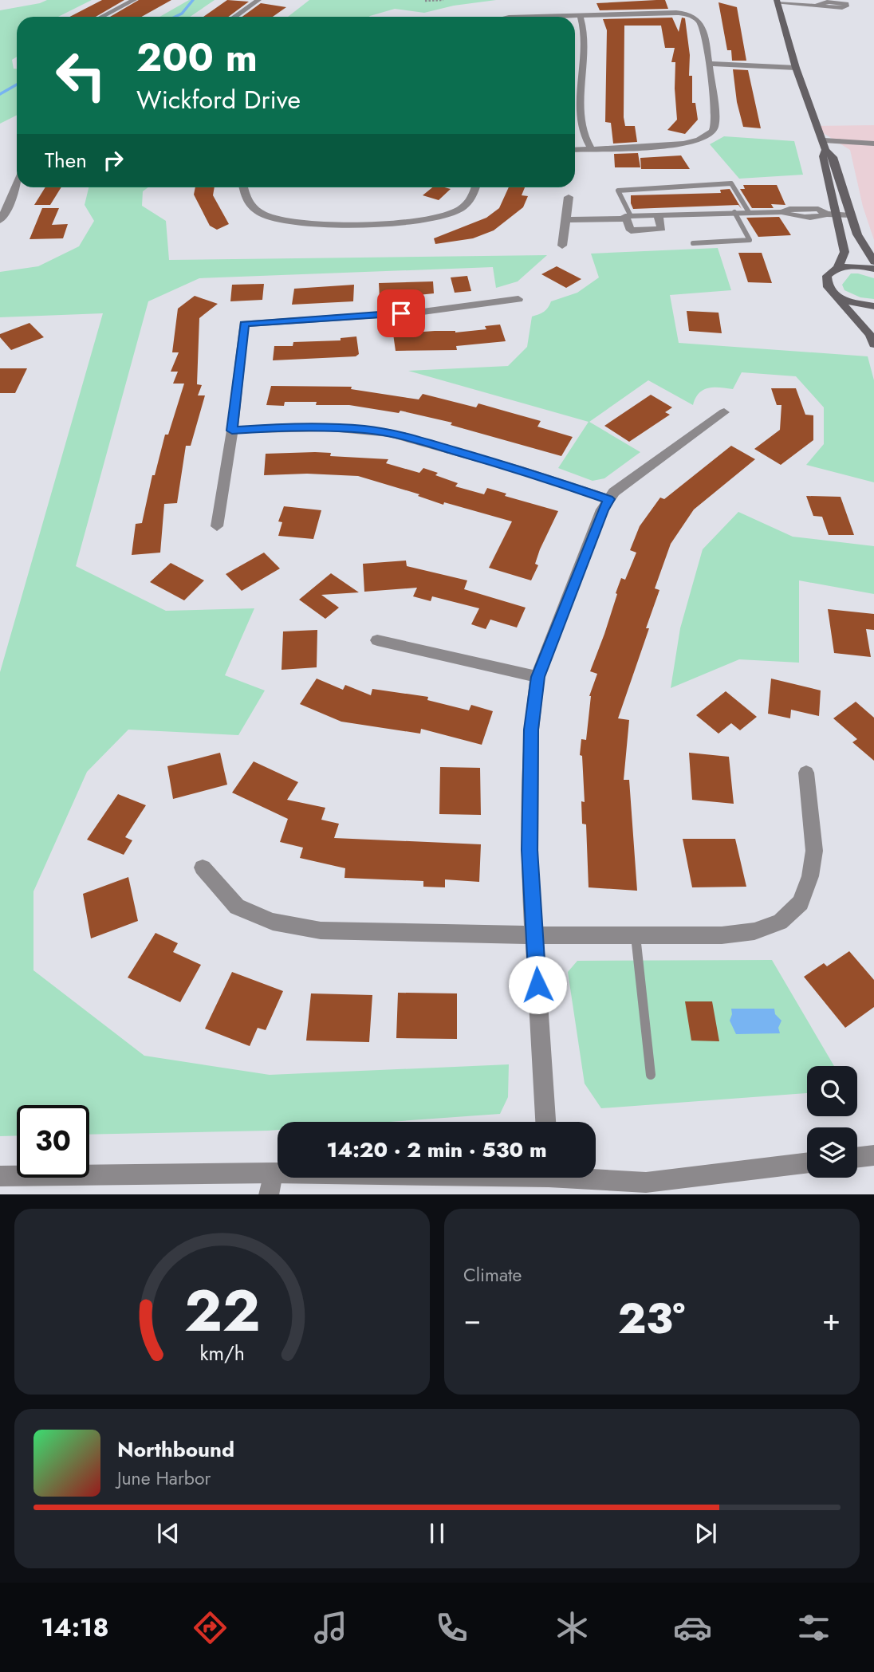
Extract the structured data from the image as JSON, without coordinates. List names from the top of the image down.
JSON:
{
  "page": {
    "turn": ["200 m", "Wickford Drive"],
    "then": "Then",
    "limit": "30",
    "trip": "14:20 · 2 min · 530 m",
    "tile": "Climate",
    "heat": ["−", "23°", "+"],
    "song": ["Northbound", "June Harbor"],
    "tabs": "14:18",
    "gauge": ["22", "km/h"]
  }
}
